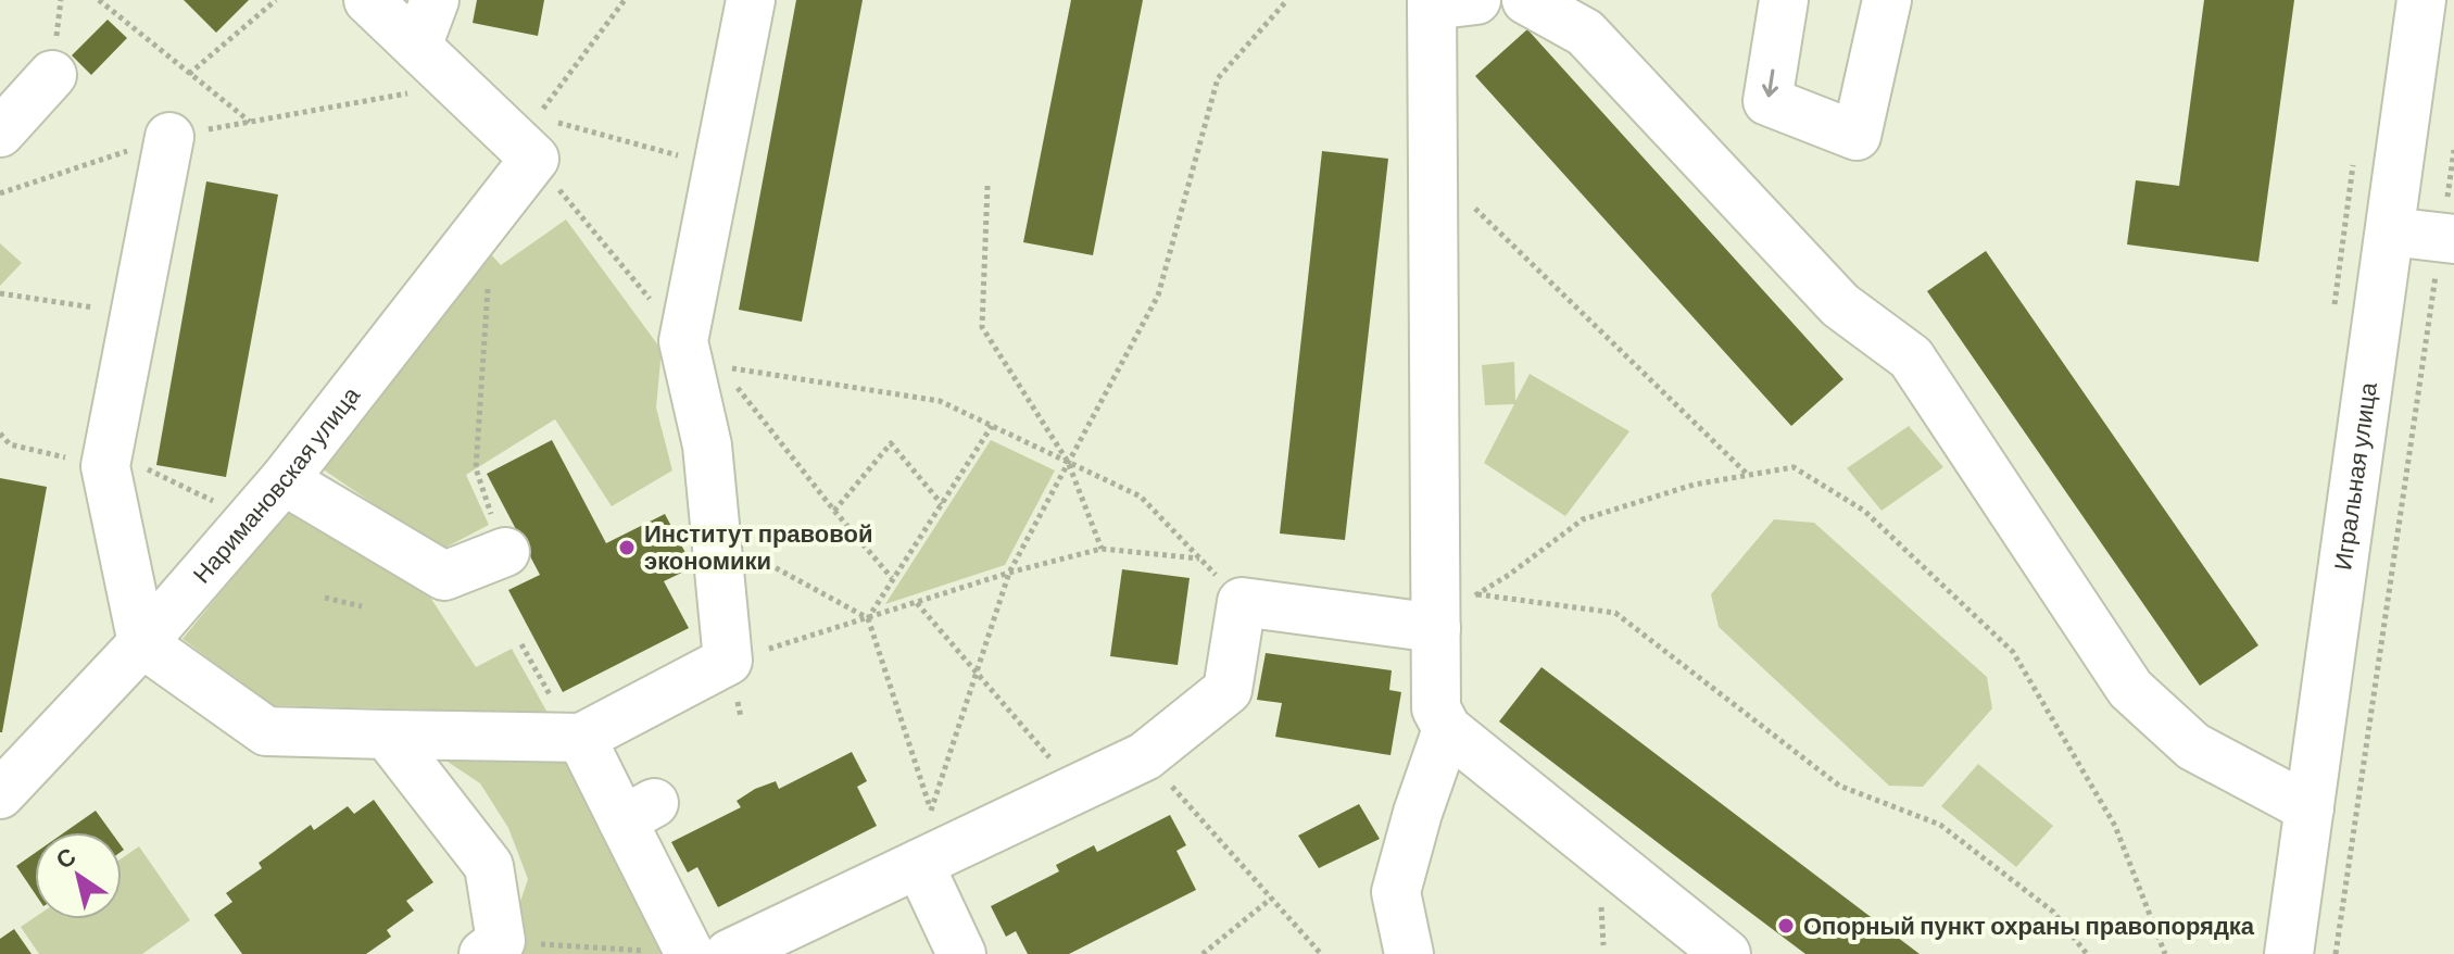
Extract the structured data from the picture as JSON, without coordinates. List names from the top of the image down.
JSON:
{
  "streets": {
    "street": ["Игральная улица", "Наримановская улица"]
  },
  "places": ["Институт правовой экономики", "Опорный пункт охраны правопорядка"],
  "north": "top left"
}
